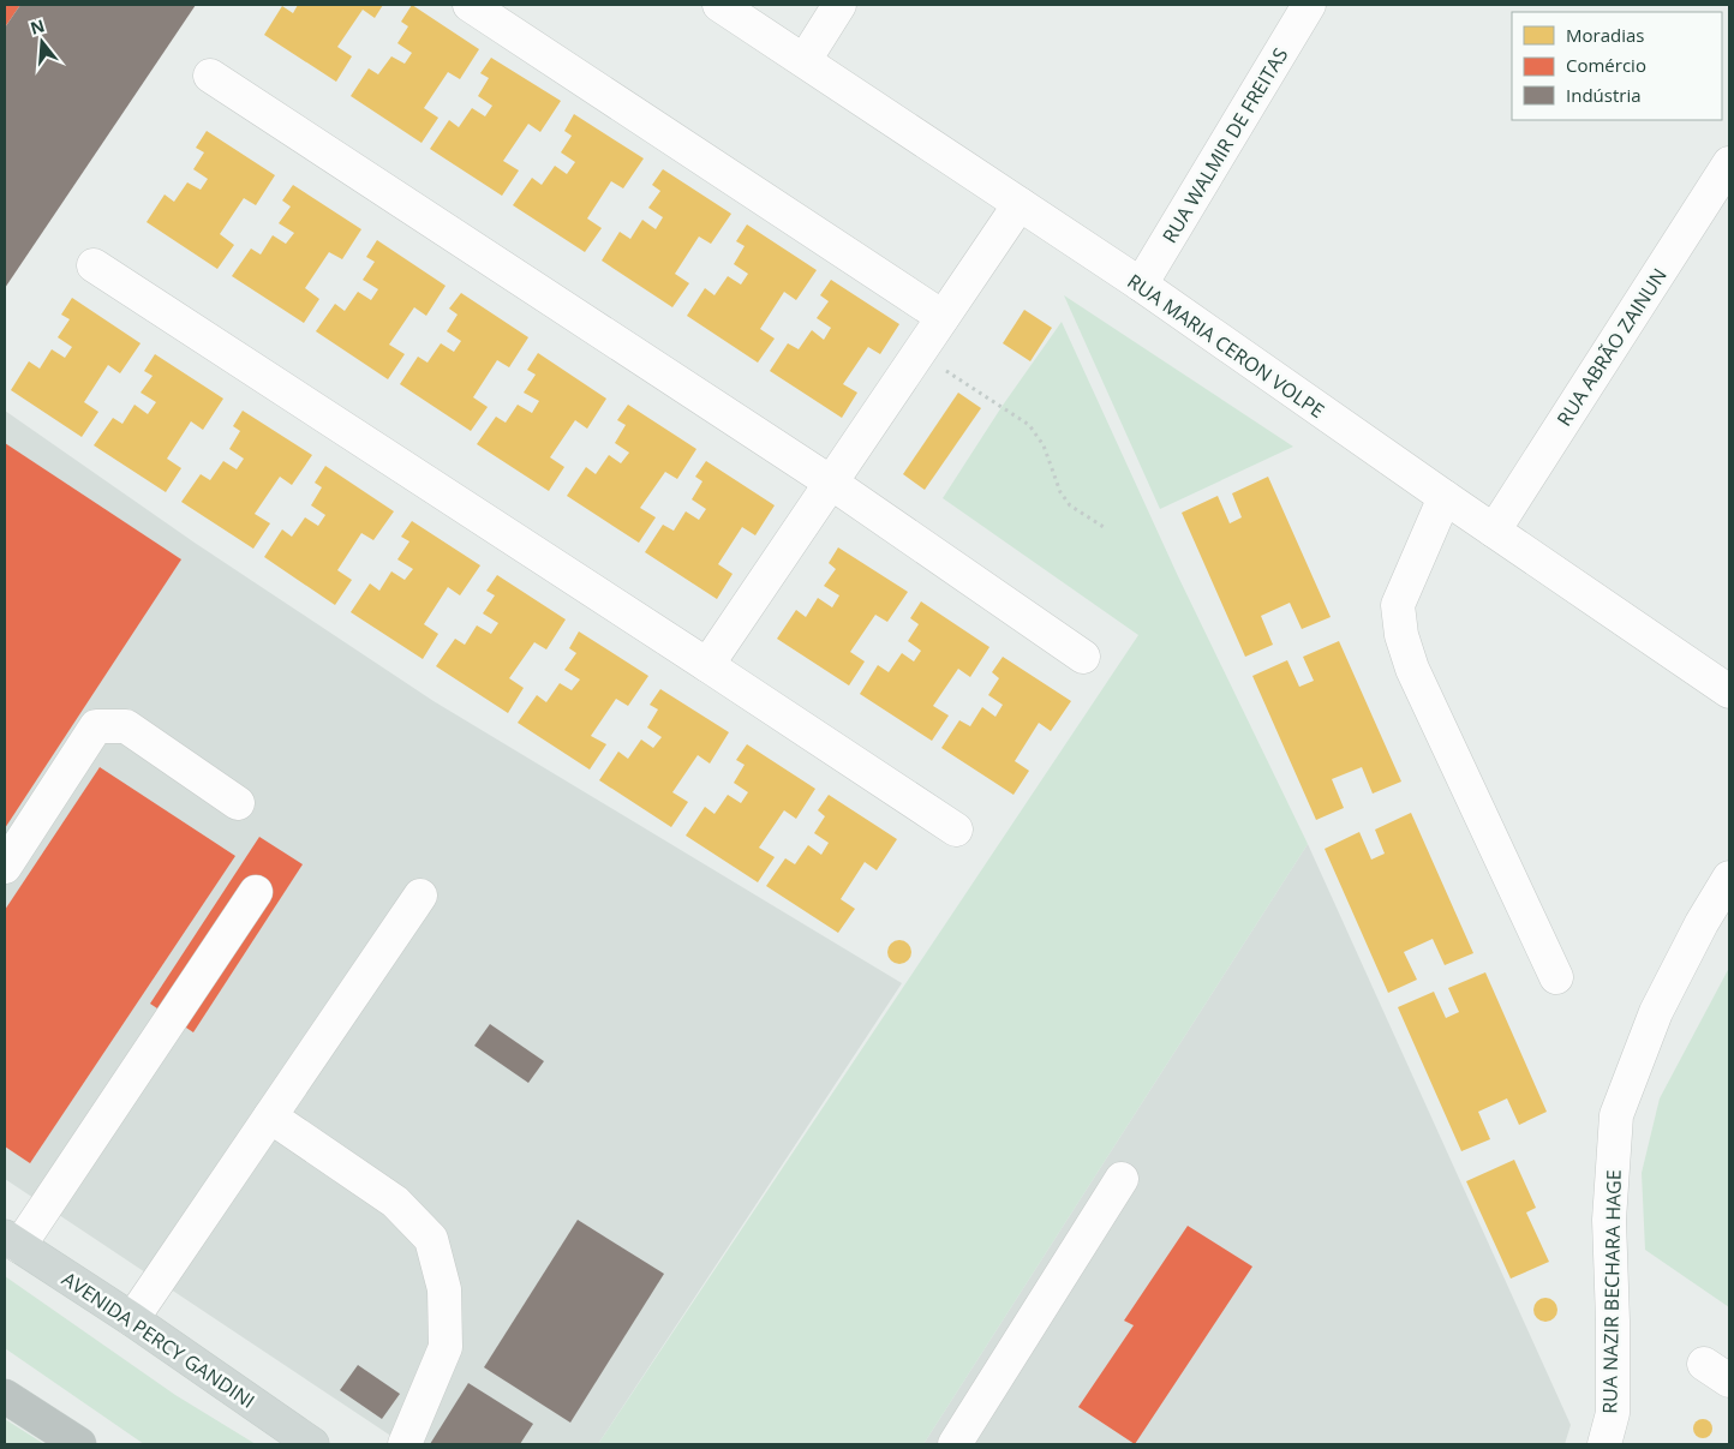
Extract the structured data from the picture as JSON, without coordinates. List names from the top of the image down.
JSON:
{
  "streets": {
    "main road": ["AVENIDA PERCY GANDINI"],
    "street": [
      "RUA WALMIR DE FREITAS",
      "RUA MARIA CERON VOLPE",
      "RUA ABRÃO ZAINUN",
      "RUA NAZIR BECHARA HAGE"
    ]
  },
  "crossings": [
    ["RUA WALMIR DE FREITAS", "RUA MARIA CERON VOLPE"],
    ["RUA MARIA CERON VOLPE", "RUA ABRÃO ZAINUN"]
  ],
  "legend": ["Moradias", "Comércio", "Indústria"],
  "north": "top"
}
